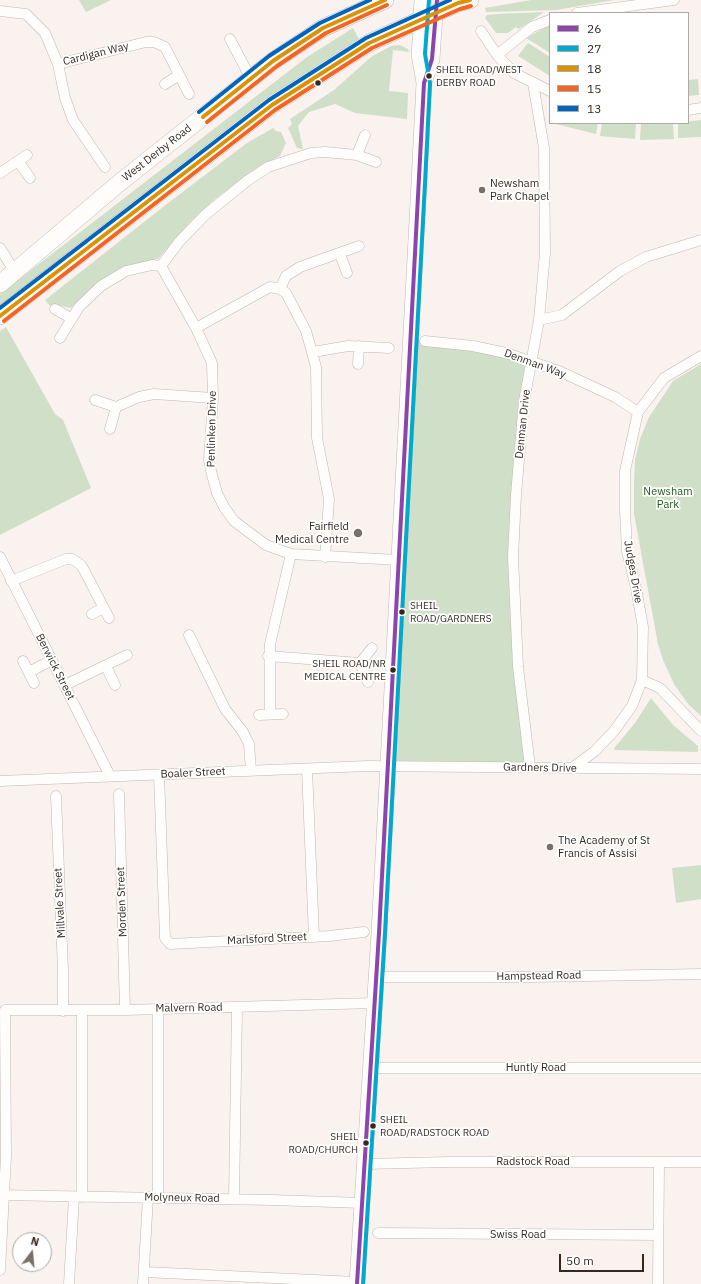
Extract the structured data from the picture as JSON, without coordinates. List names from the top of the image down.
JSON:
{
  "streets": {
    "highway": ["West Derby Road"],
    "street": [
      "Cardigan Way",
      "Denman Way",
      "Denman Drive",
      "Penlinken Drive",
      "Judges Drive",
      "Berwick Street",
      "Gardners Drive",
      "Boaler Street",
      "Morden Street",
      "Millvale Street",
      "Marlsford Street",
      "Hampstead Road",
      "Malvern Road",
      "Huntly Road",
      "Radstock Road",
      "Molyneux Road",
      "Swiss Road"
    ]
  },
  "crossings": [
    ["Denman Way", "Denman Drive"],
    ["Denman Way", "Judges Drive"],
    ["Denman Drive", "Gardners Drive"],
    ["Judges Drive", "Gardners Drive"],
    ["Berwick Street", "Boaler Street"],
    ["Gardners Drive", "Boaler Street"],
    ["Boaler Street", "Marlsford Street"],
    ["Morden Street", "Malvern Road"],
    ["Millvale Street", "Malvern Road"]
  ],
  "parks": ["Newsham Park"],
  "places": [
    "SHEIL ROAD/WEST DERBY ROAD",
    "Newsham Park Chapel",
    "Fairfield Medical Centre",
    "SHEIL ROAD/GARDNERS",
    "SHEIL ROAD/NR MEDICAL CENTRE",
    "The Academy of St Francis of Assisi",
    "SHEIL ROAD/RADSTOCK ROAD",
    "SHEIL ROAD/CHURCH"
  ],
  "lines": [
    "transit line 26",
    "transit line 27",
    "transit line 18",
    "transit line 13",
    "transit line 15"
  ],
  "legend": [
    "26",
    "27",
    "18",
    "15",
    "13"
  ],
  "scale_bar": "50 m",
  "north": "top"
}
